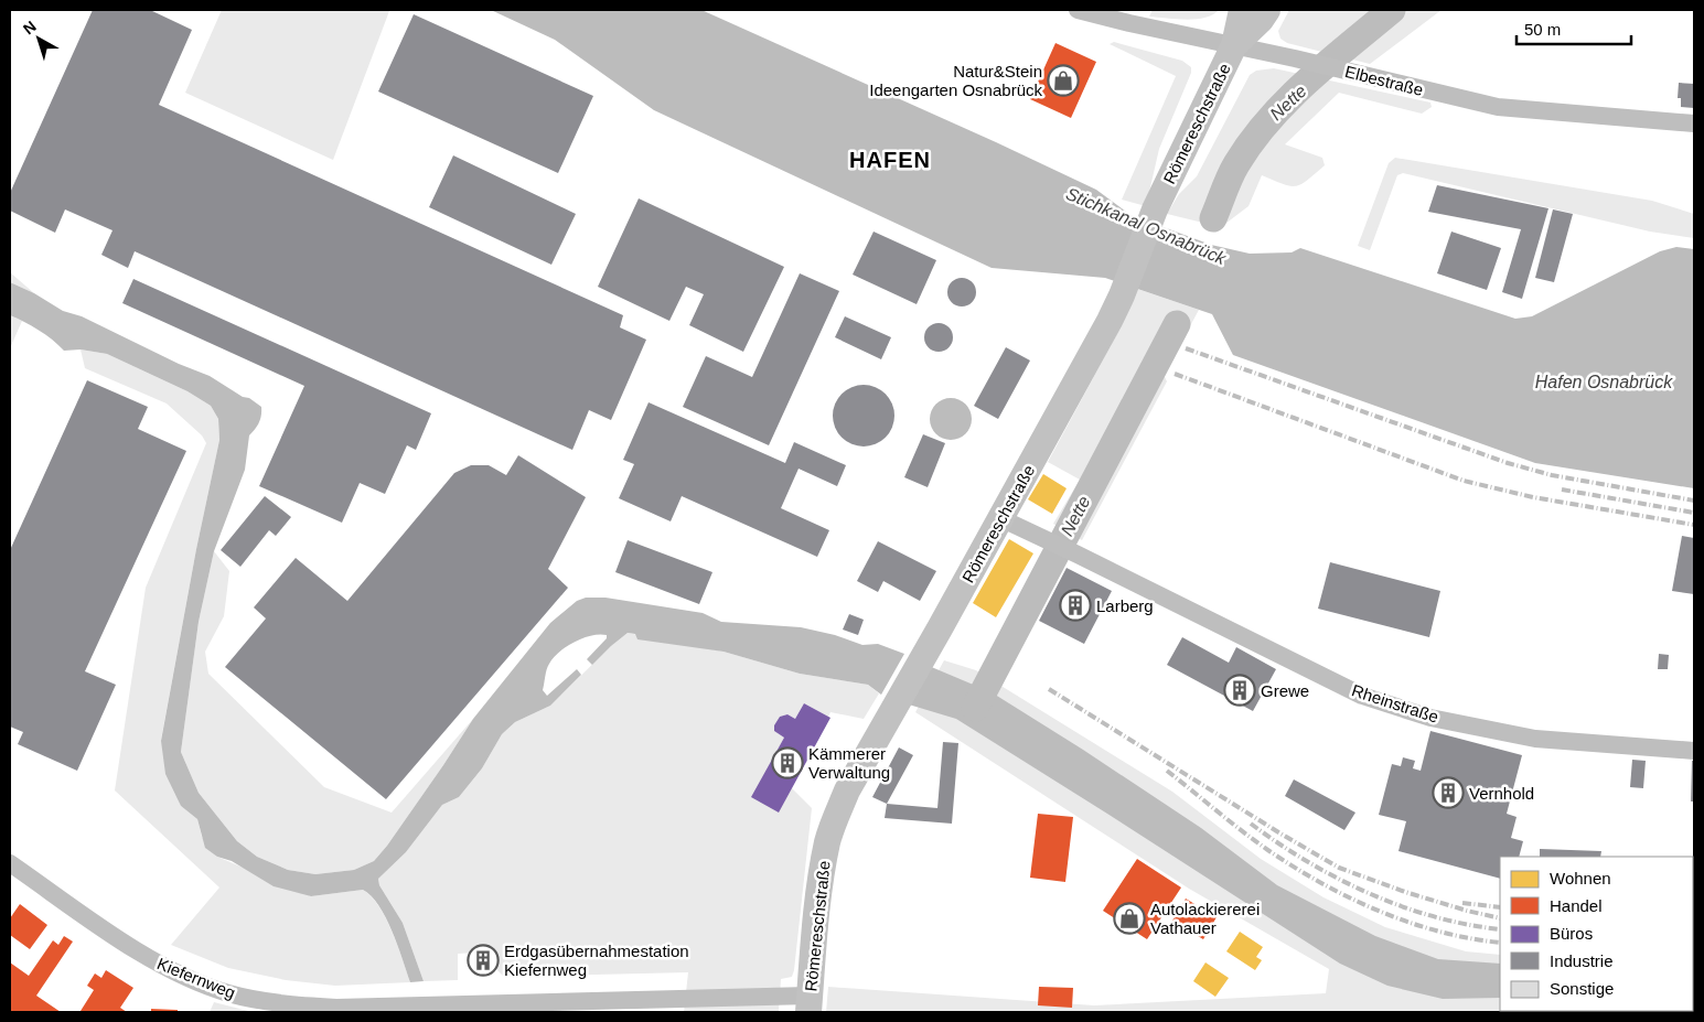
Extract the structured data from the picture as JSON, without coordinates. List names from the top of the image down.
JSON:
{
  "streets": {
    "main road": ["Römereschstraße"],
    "street": ["Elbestraße", "Rheinstraße", "Kiefernweg"]
  },
  "crossings": [
    ["Elbestraße", "Römereschstraße"],
    ["Römereschstraße", "Rheinstraße"],
    ["Römereschstraße", "Kiefernweg"]
  ],
  "districts": ["HAFEN"],
  "water": ["Nette", "Stichkanal Osnabrück", "Hafen Osnabrück"],
  "places": {
    "shop": ["Natur&Stein Ideengarten Osnabrück", "Autolackiererei Vathauer"],
    "building": [
      "Larberg",
      "Grewe",
      "Kämmerer Verwaltung",
      "Vernhold",
      "Erdgasübernahmestation Kiefernweg"
    ]
  },
  "legend": [
    "Wohnen",
    "Handel",
    "Büros",
    "Industrie",
    "Sonstige"
  ],
  "scale_bar": "50 m",
  "north": "top left"
}
